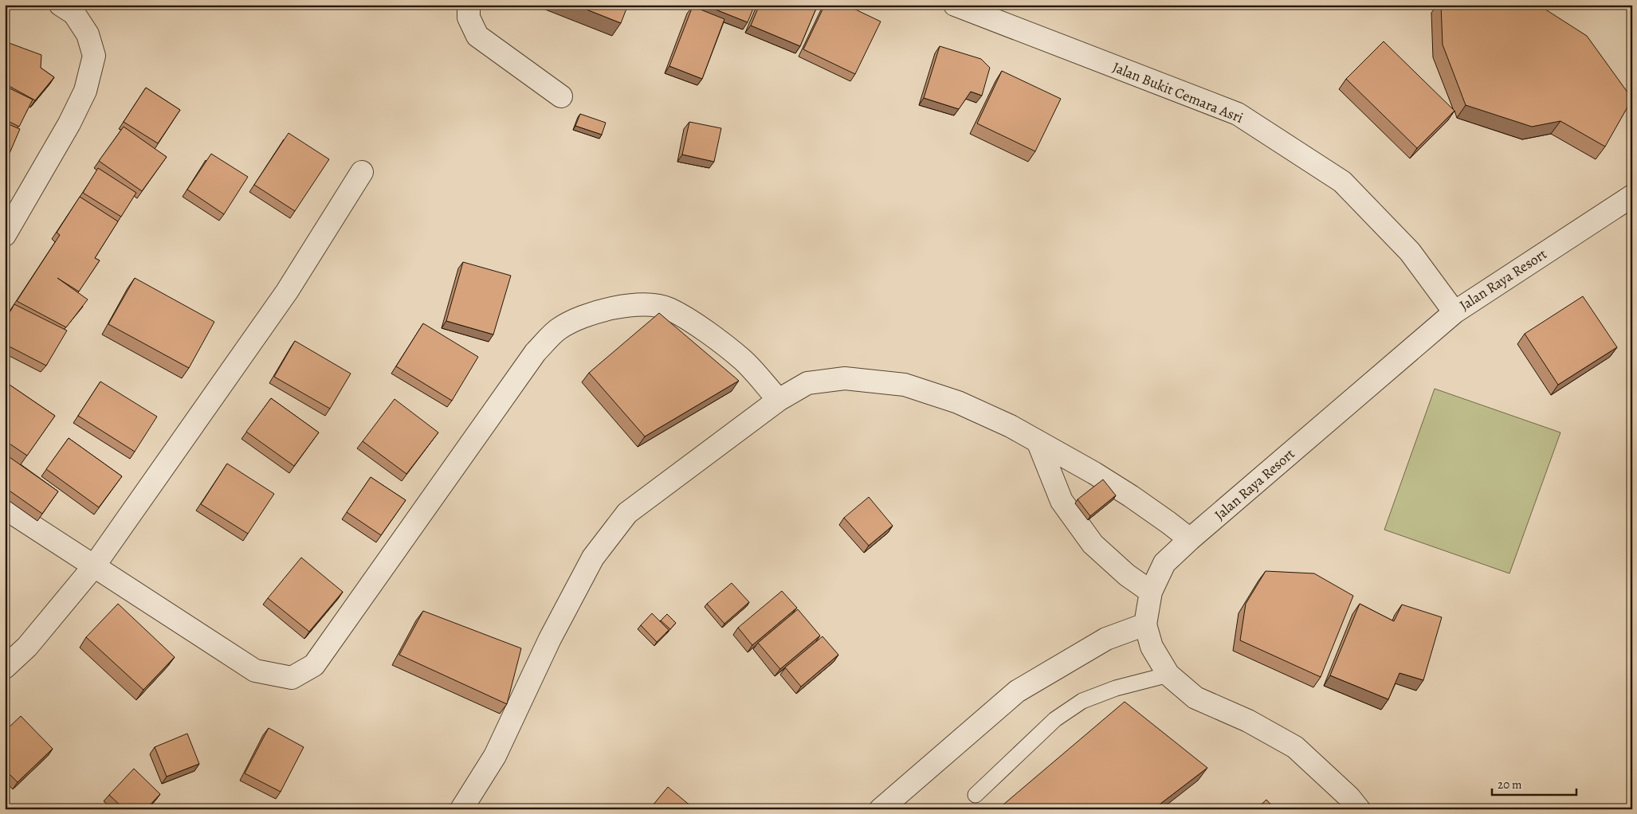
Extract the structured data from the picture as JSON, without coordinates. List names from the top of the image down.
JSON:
{
  "streets": {
    "street": ["Jalan Bukit Cemara Asri", "Jalan Raya Resort"]
  },
  "crossings": [
    ["Jalan Bukit Cemara Asri", "Jalan Raya Resort"]
  ],
  "scale_bar": "20 m"
}
